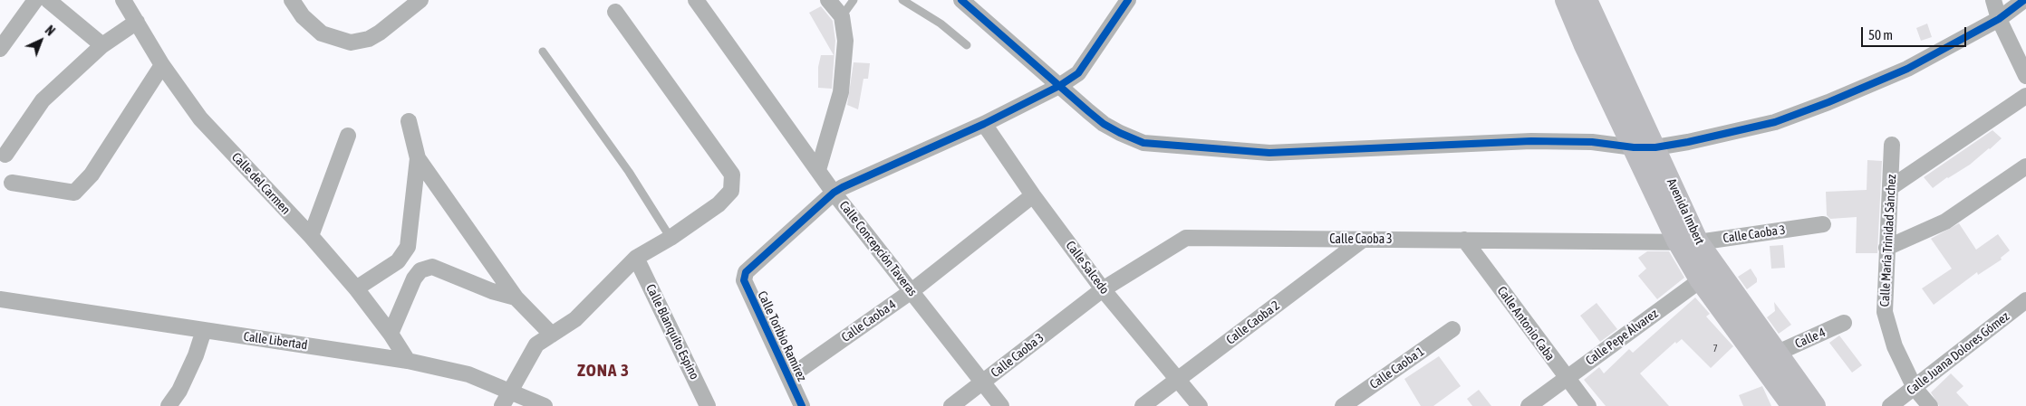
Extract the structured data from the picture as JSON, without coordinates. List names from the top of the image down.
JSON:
{
  "streets": {
    "main road": ["Avenida Imbert"],
    "street": [
      "Calle del Carmen",
      "Calle Caoba 3",
      "Calle María Trinidad Sánchez",
      "Calle Concepción Taveras",
      "Calle Salcedo",
      "Calle Caoba 4",
      "Calle Caoba 2",
      "Calle Antonio Caba",
      "Calle Blanquito Espino",
      "Calle Toribio Ramírez",
      "Calle Pepe Álvarez",
      "Calle 4",
      "Calle Libertad",
      "Calle Juana Dolores Gómez",
      "Calle Caoba 1"
    ]
  },
  "crossings": [
    ["Calle del Carmen", "Calle Libertad"],
    ["Avenida Imbert", "Calle Caoba 3"],
    ["Avenida Imbert", "Calle Pepe Álvarez"],
    ["Avenida Imbert", "Calle 4"],
    ["Calle Caoba 3", "Calle Concepción Taveras"],
    ["Calle Caoba 3", "Calle Salcedo"],
    ["Calle Caoba 3", "Calle Caoba 2"],
    ["Calle Caoba 3", "Calle Antonio Caba"],
    ["Calle María Trinidad Sánchez", "Calle Juana Dolores Gómez"],
    ["Calle Concepción Taveras", "Calle Caoba 4"],
    ["Calle Concepción Taveras", "Calle Toribio Ramírez"],
    ["Calle Salcedo", "Calle Caoba 4"],
    ["Calle Salcedo", "Calle Caoba 2"],
    ["Calle Caoba 4", "Calle Toribio Ramírez"],
    ["Calle Antonio Caba", "Calle Pepe Álvarez"]
  ],
  "districts": ["ZONA 3"],
  "house_numbers": ["7"],
  "scale_bar": "50 m",
  "north": "top right"
}
